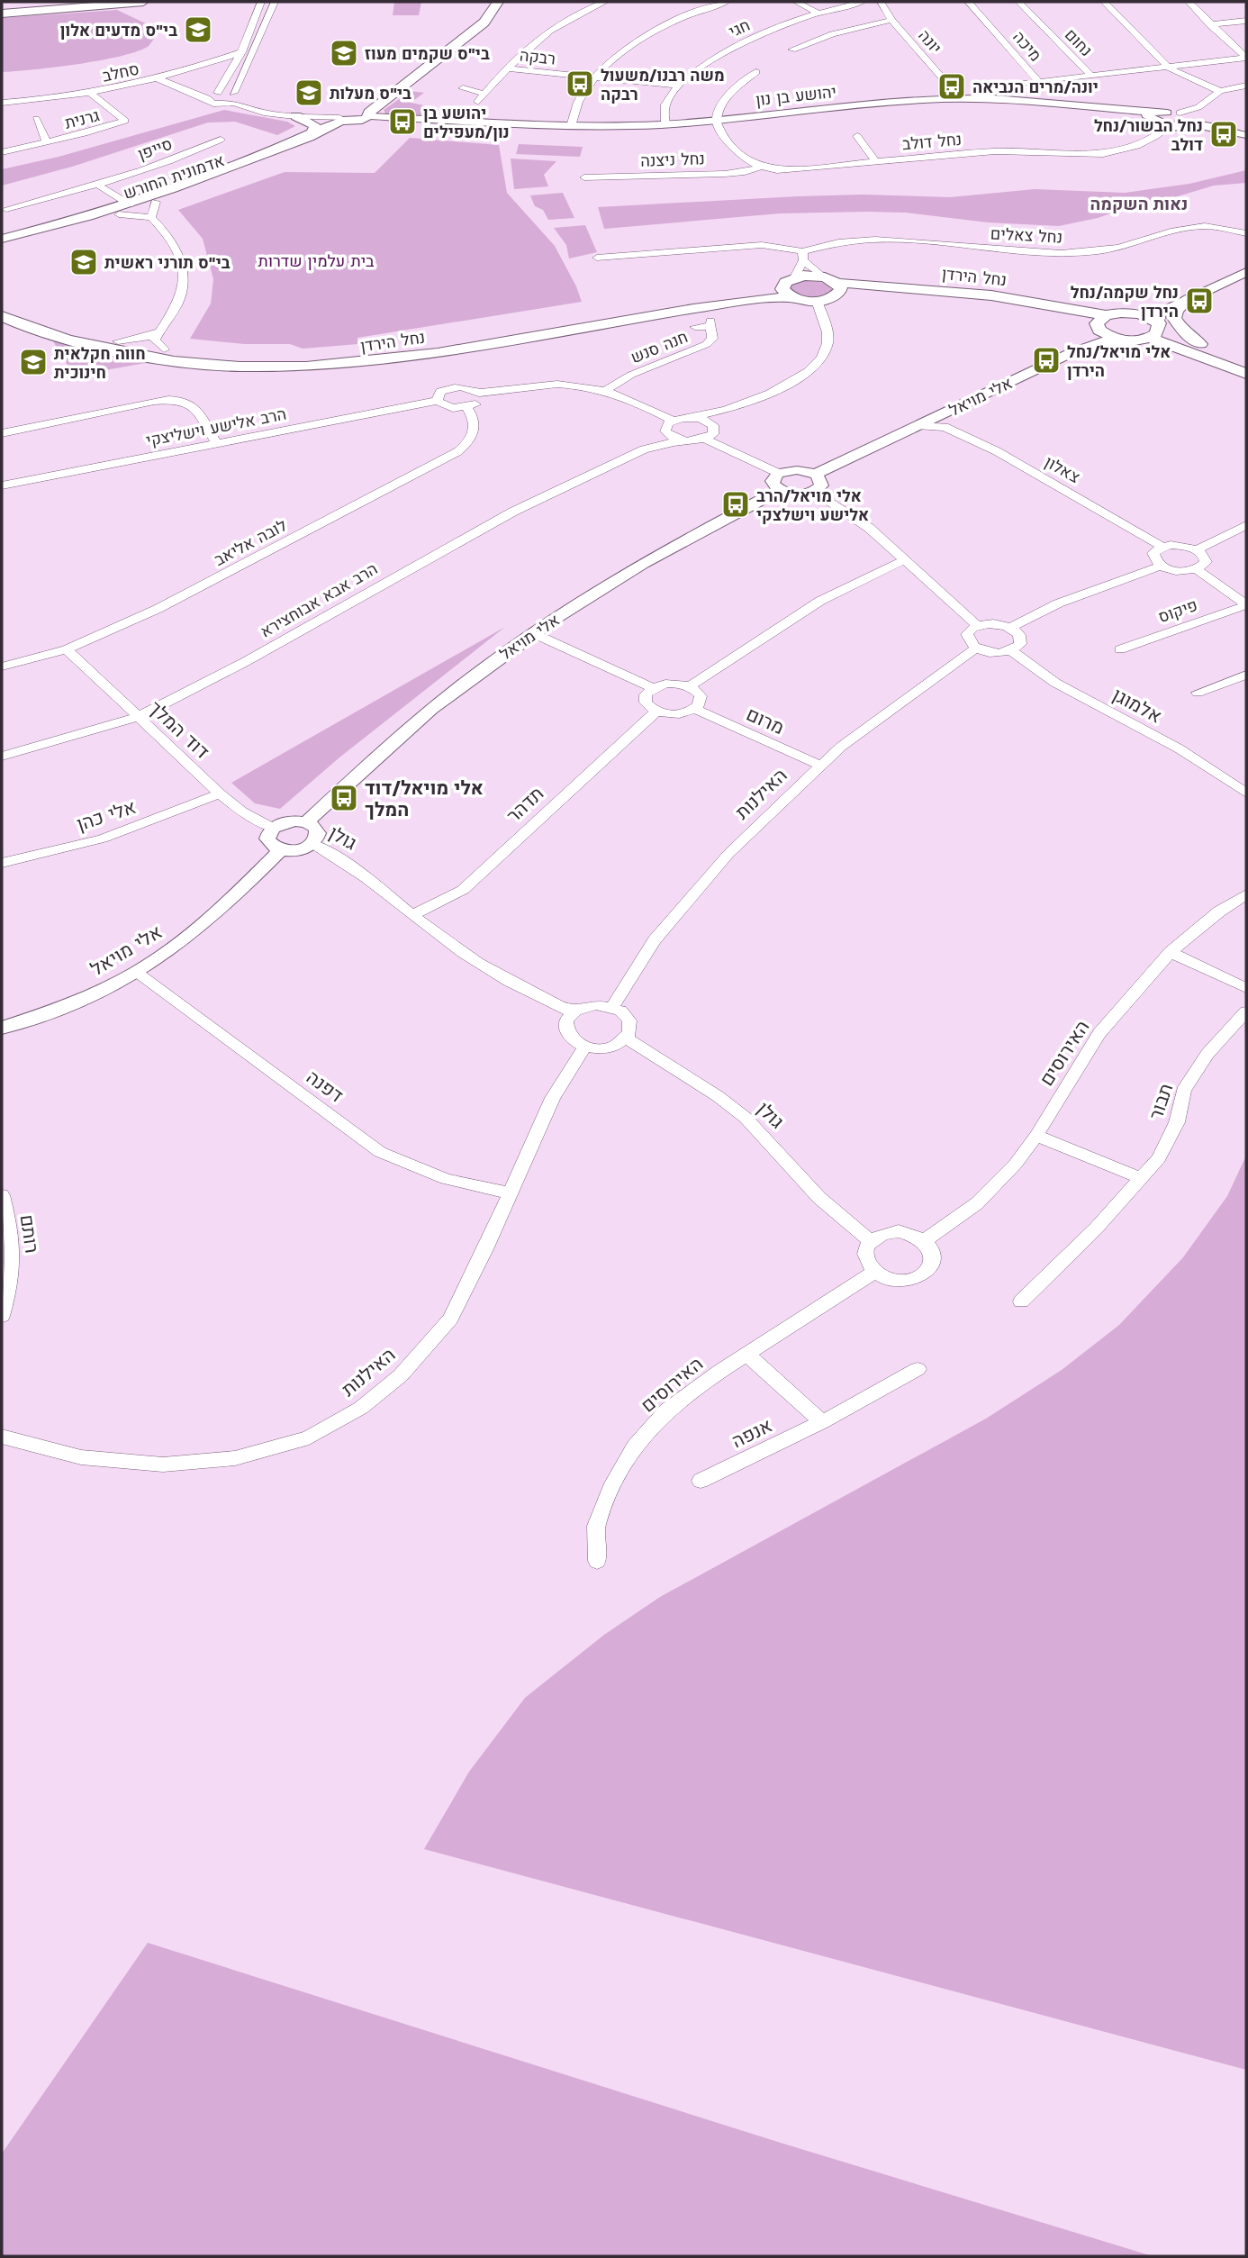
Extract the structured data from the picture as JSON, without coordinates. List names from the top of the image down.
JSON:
{
  "streets": {
    "main road": ["אדמונית החורש", "נחל הירדן"],
    "street": [
      "חגי",
      "יונה",
      "נחום",
      "מיכה",
      "רבקה",
      "סחלב",
      "יהושע בן נון",
      "גרנית",
      "נחל דולב",
      "סייפן",
      "נחל ניצנה",
      "נחל צאלים",
      "חנה סנש",
      "אלי מויאל",
      "הרב אלישע וישליצקי",
      "צאלון",
      "לובה אליאב",
      "הרב אבא אבוחצירא",
      "פיקוס",
      "אלמוגן",
      "מרום",
      "דוד המלך",
      "האילנות",
      "תדהר",
      "אלי כהן",
      "גולן",
      "האירוסים",
      "דפנה",
      "תבור",
      "רותם",
      "אנפה"
    ]
  },
  "crossings": [
    ["חגי", "רבקה"],
    ["חגי", "יהושע בן נון"],
    ["יונה", "יהושע בן נון"],
    ["סחלב", "גרנית"],
    ["יהושע בן נון", "נחל דולב"],
    ["נחל דולב", "נחל ניצנה"],
    ["אלי מויאל", "צאלון"],
    ["אלי מויאל", "דוד המלך"],
    ["אלי מויאל", "גולן"],
    ["אלי מויאל", "דפנה"],
    ["לובה אליאב", "דוד המלך"],
    ["הרב אבא אבוחצירא", "דוד המלך"],
    ["מרום", "האילנות"],
    ["דוד המלך", "אלי כהן"],
    ["דוד המלך", "גולן"],
    ["האילנות", "גולן"],
    ["האילנות", "דפנה"],
    ["תדהר", "גולן"],
    ["גולן", "האירוסים"]
  ],
  "districts": ["נאות השקמה"],
  "parks": ["בית עלמין שדרות"],
  "places": {
    "school or university": [
      "בי\"ס מדעים אלון",
      "בי\"ס שקמים מעוז",
      "בי\"ס מעלות",
      "בי\"ס תורני ראשית",
      "חווה חקלאית חינוכית"
    ],
    "bus stop": [
      "משה רבנו/משעול רבקה",
      "יונה/מרים הנביאה",
      "יהושע בן נון/מעפילים",
      "נחל הבשור/נחל דולב",
      "נחל שקמה/נחל הירדן",
      "אלי מויאל/נחל הירדן",
      "אלי מויאל/הרב אלישע וישלצקי",
      "אלי מויאל/דוד המלך"
    ]
  }
}
